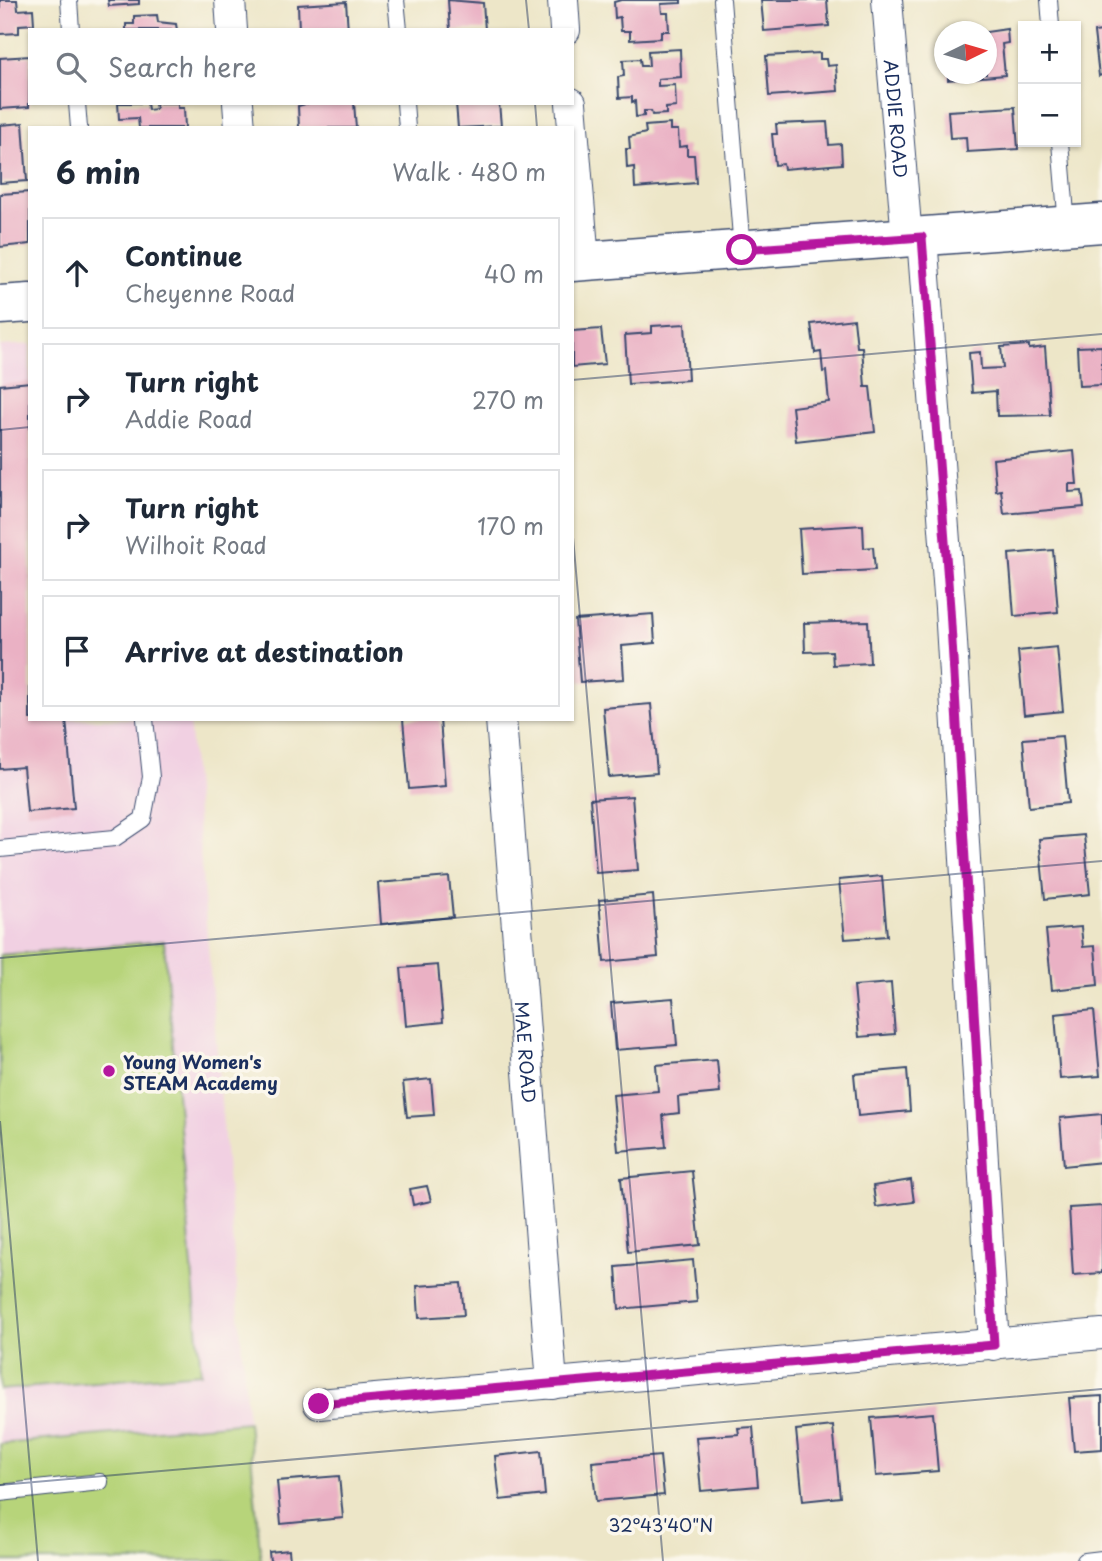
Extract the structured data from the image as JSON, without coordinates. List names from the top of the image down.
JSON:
{
  "streets": {
    "street": ["ADDIE ROAD", "MAE ROAD"]
  },
  "places": ["Young Women's STEAM Academy"],
  "north": "right",
  "page": {
    "map_buttons": ["+", "−"],
    "search": "Search here",
    "heading": ["6 min", "Walk · 480 m"],
    "list": [
      ["Continue", "Cheyenne Road", "40 m"],
      ["Turn right", "Addie Road", "270 m"],
      ["Turn right", "Wilhoit Road", "170 m"],
      "Arrive at destination"
    ]
  },
  "coordinates": ["32°43'40\"N"]
}
